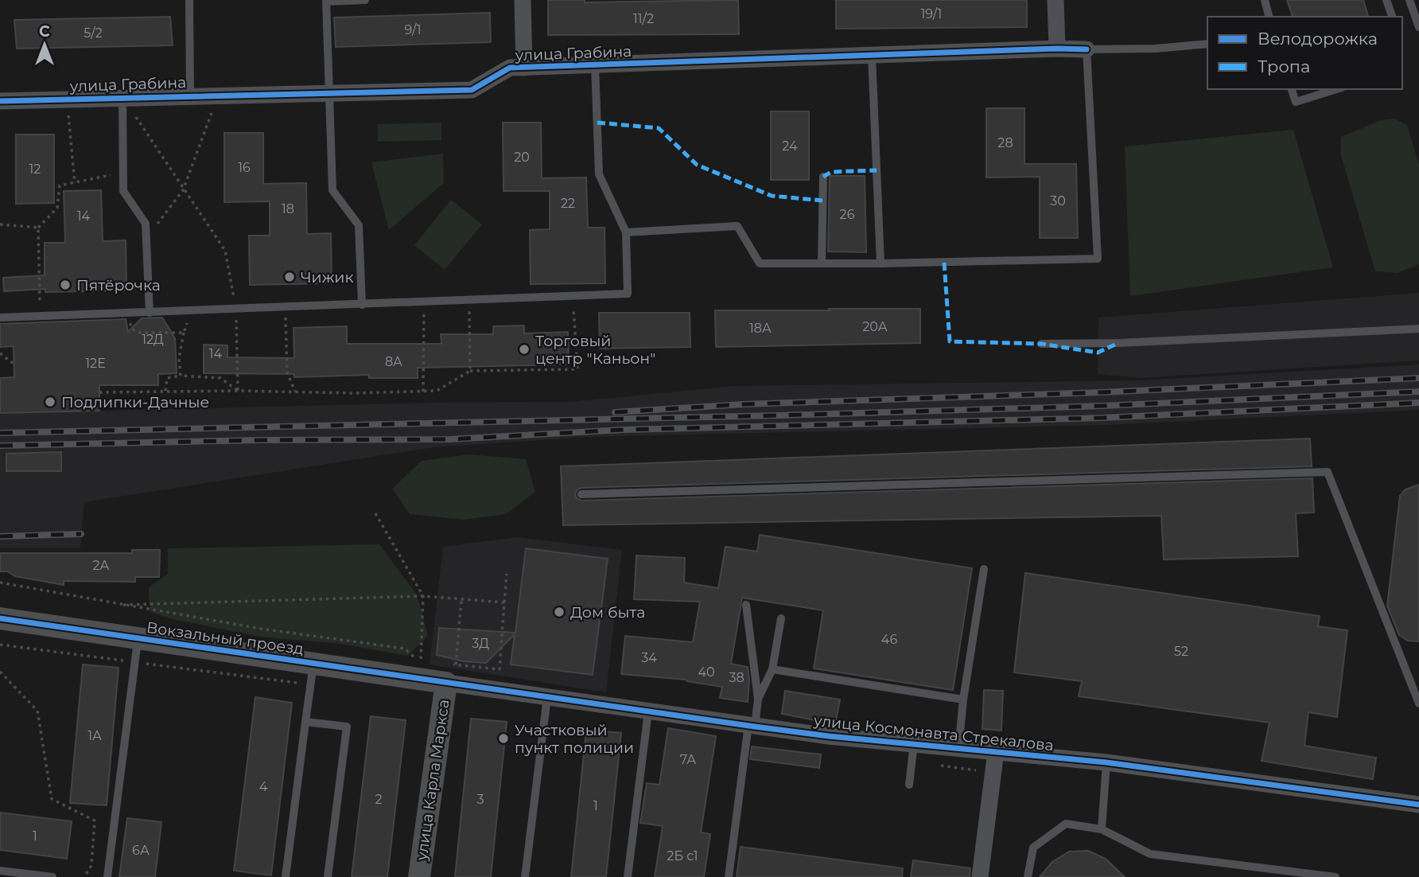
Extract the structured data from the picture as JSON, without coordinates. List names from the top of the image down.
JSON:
{
  "streets": {
    "street": [
      "улица Грабина",
      "Вокзальный проезд",
      "улица Космонавта Стрекалова",
      "улица Карла Маркса"
    ]
  },
  "crossings": [
    ["Вокзальный проезд", "улица Космонавта Стрекалова"],
    ["Вокзальный проезд", "улица Карла Маркса"],
    ["улица Космонавта Стрекалова", "улица Карла Маркса"]
  ],
  "places": [
    "Чижик",
    "Пятёрочка",
    "Торговый центр \"Каньон\"",
    "Подлипки-Дачные",
    "Дом быта",
    "Участковый пункт полиции"
  ],
  "house_numbers": [
    "19/1",
    "11/2",
    "9/1",
    "5/2",
    "28",
    "24",
    "20",
    "16",
    "12",
    "30",
    "22",
    "18",
    "26",
    "14",
    "20А",
    "18А",
    "12Д",
    "14",
    "8А",
    "12Е",
    "2А",
    "46",
    "3Д",
    "52",
    "34",
    "40",
    "38",
    "1А",
    "7А",
    "4",
    "2",
    "3",
    "1",
    "1",
    "6А",
    "2Б с1"
  ],
  "legend": ["Велодорожка", "Тропа"],
  "north": "top"
}
